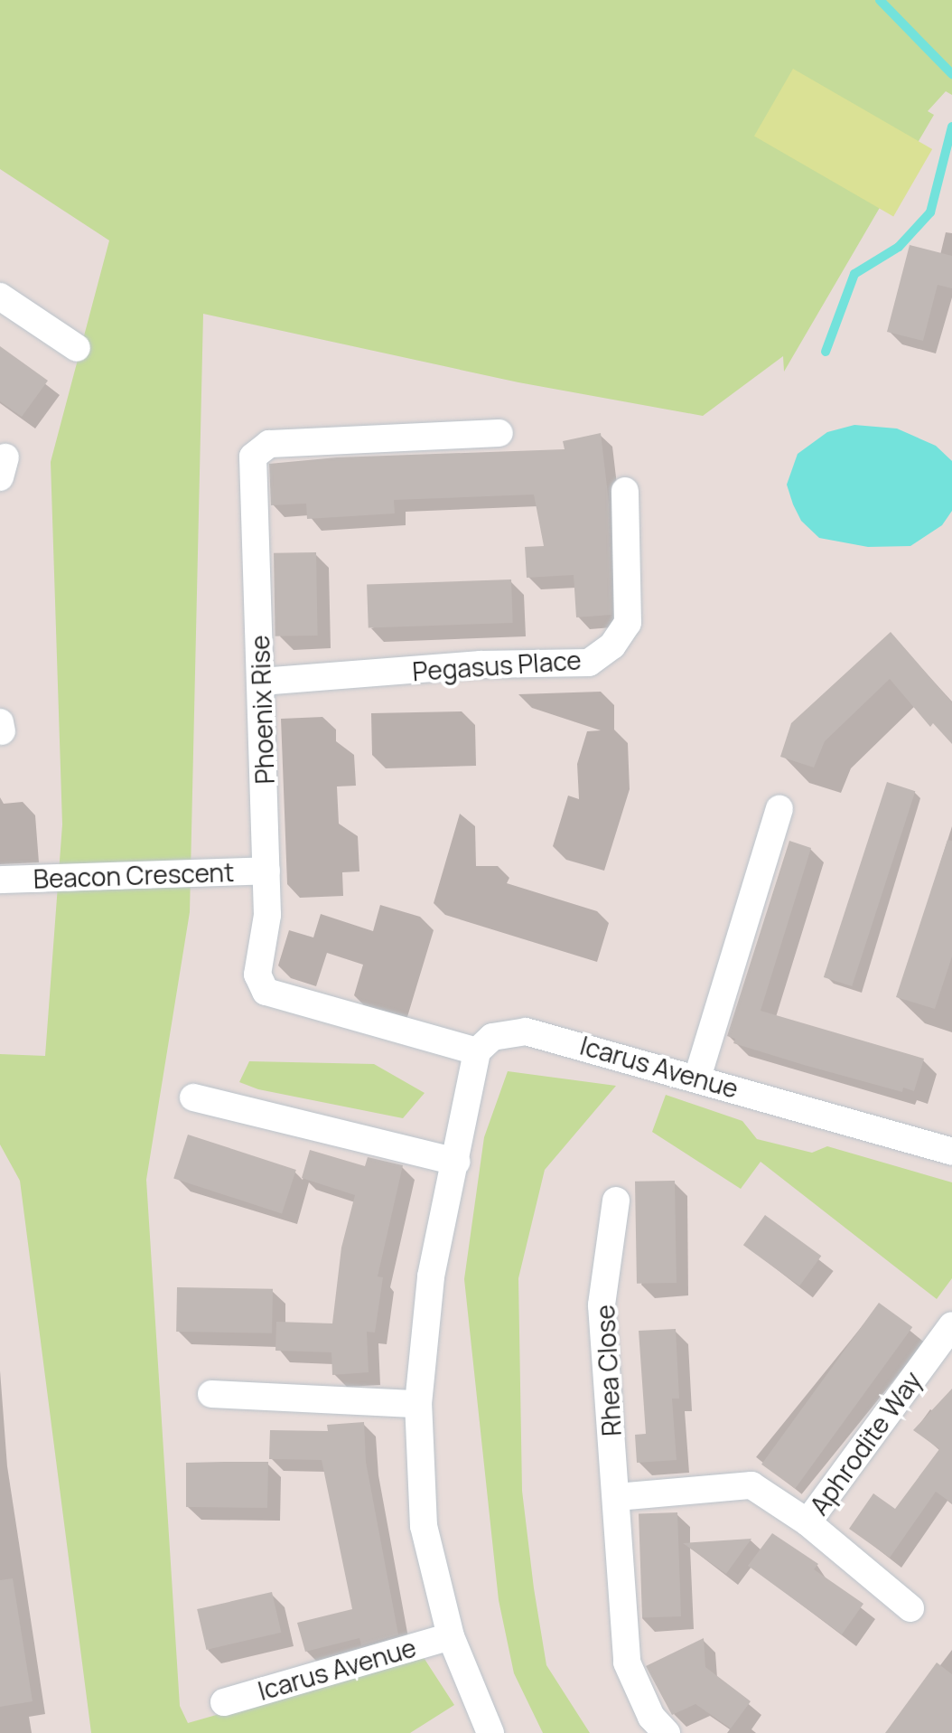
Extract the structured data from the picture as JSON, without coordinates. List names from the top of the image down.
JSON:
{
  "streets": {
    "street": [
      "Pegasus Place",
      "Phoenix Rise",
      "Beacon Crescent",
      "Icarus Avenue",
      "Rhea Close",
      "Aphrodite Way"
    ]
  },
  "crossings": [
    ["Pegasus Place", "Phoenix Rise"],
    ["Phoenix Rise", "Beacon Crescent"],
    ["Phoenix Rise", "Icarus Avenue"]
  ]
}
